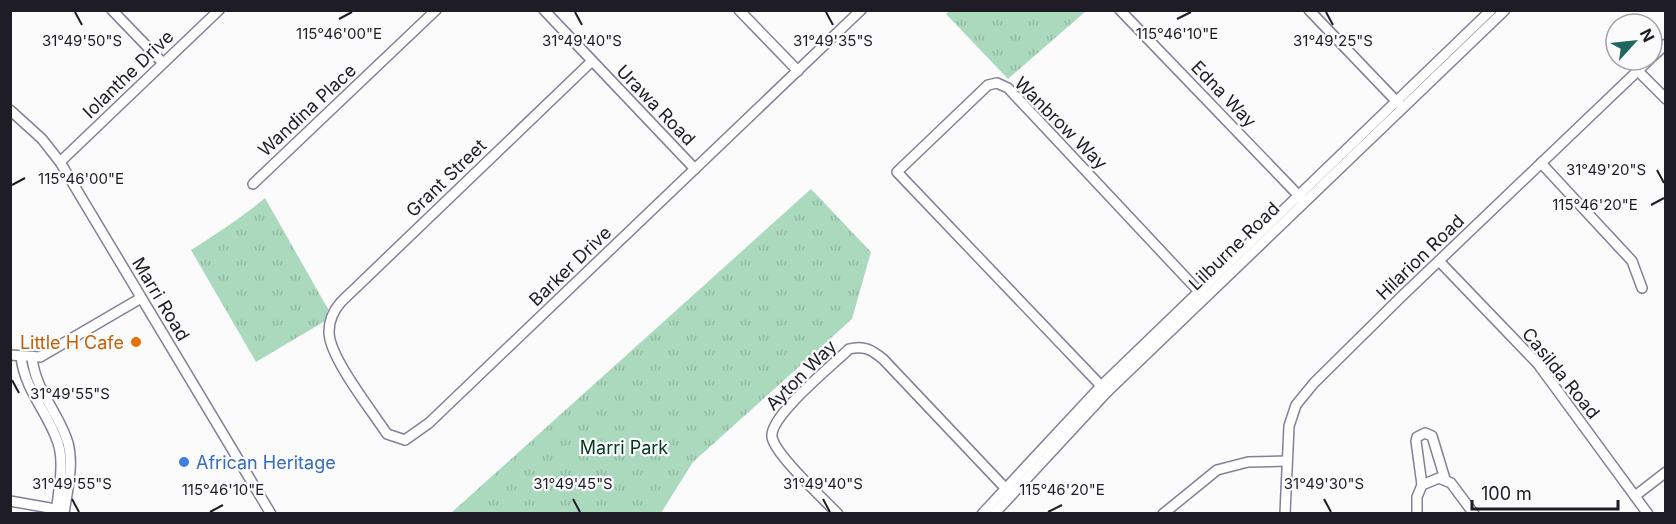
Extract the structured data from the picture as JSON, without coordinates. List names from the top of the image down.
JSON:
{
  "streets": {
    "street": [
      "Iolanthe Drive",
      "Edna Way",
      "Urawa Road",
      "Wandina Place",
      "Wanbrow Way",
      "Grant Street",
      "Lilburne Road",
      "Hilarion Road",
      "Barker Drive",
      "Marri Road",
      "Casilda Road",
      "Ayton Way"
    ]
  },
  "crossings": [
    ["Iolanthe Drive", "Marri Road"],
    ["Edna Way", "Lilburne Road"],
    ["Urawa Road", "Grant Street"],
    ["Urawa Road", "Barker Drive"],
    ["Wanbrow Way", "Lilburne Road"],
    ["Grant Street", "Barker Drive"],
    ["Lilburne Road", "Ayton Way"],
    ["Hilarion Road", "Casilda Road"]
  ],
  "parks": ["Marri Park"],
  "places": ["Little H Cafe", "African Heritage"],
  "scale_bar": "100 m",
  "north": "top right",
  "coordinates": [
    "115°46'00\"E",
    "115°46'10\"E",
    "31°49'50\"S",
    "31°49'40\"S",
    "31°49'35\"S",
    "31°49'25\"S",
    "31°49'20\"S",
    "115°46'20\"E",
    "31°49'55\"S",
    "31°49'45\"S",
    "31°49'30\"S"
  ]
}
